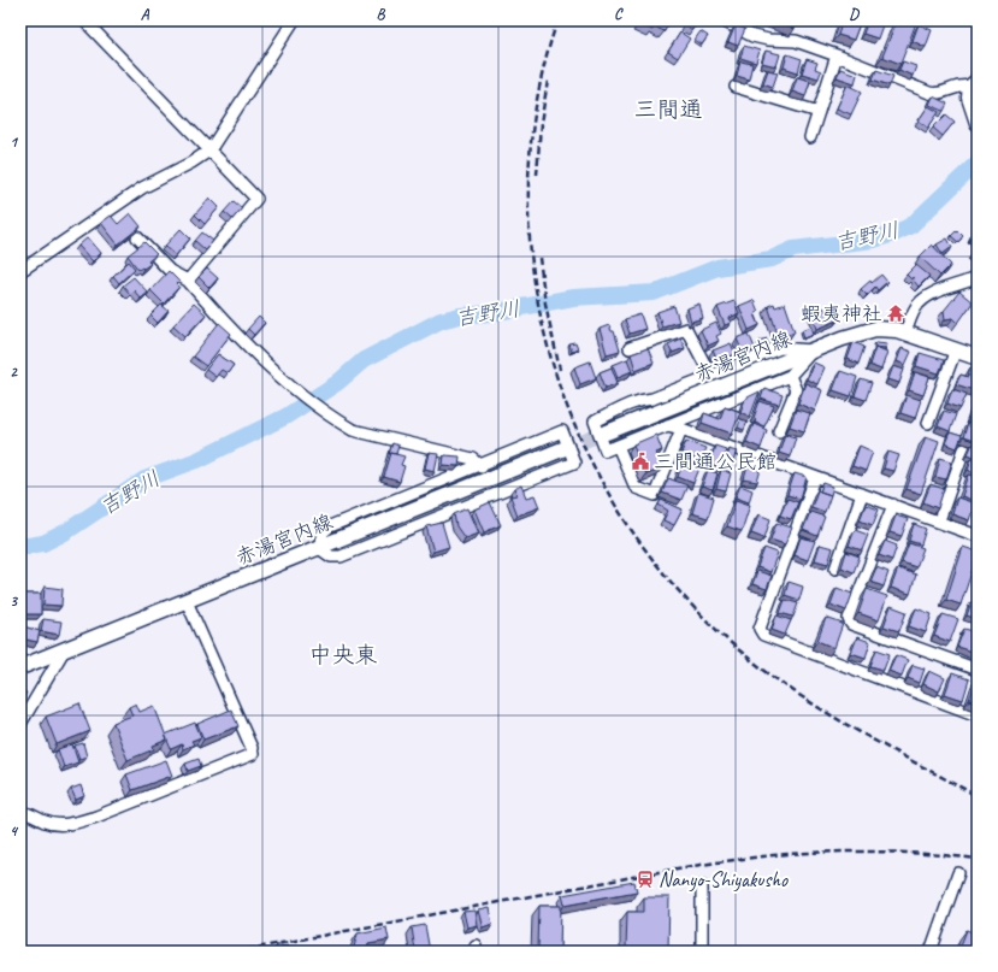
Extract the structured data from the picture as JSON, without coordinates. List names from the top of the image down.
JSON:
{
  "streets": {
    "main road": ["赤湯宮内線"]
  },
  "districts": ["三間通", "中央東"],
  "water": ["吉野川"],
  "places": {
    "temple": ["蝦夷神社"],
    "public building": ["三間通公民館"],
    "station": ["Nanyo-Shiyakusho"]
  },
  "grid": {
    "columns": [
      "A",
      "B",
      "C",
      "D"
    ],
    "rows": [
      "1",
      "2",
      "3",
      "4"
    ]
  }
}
